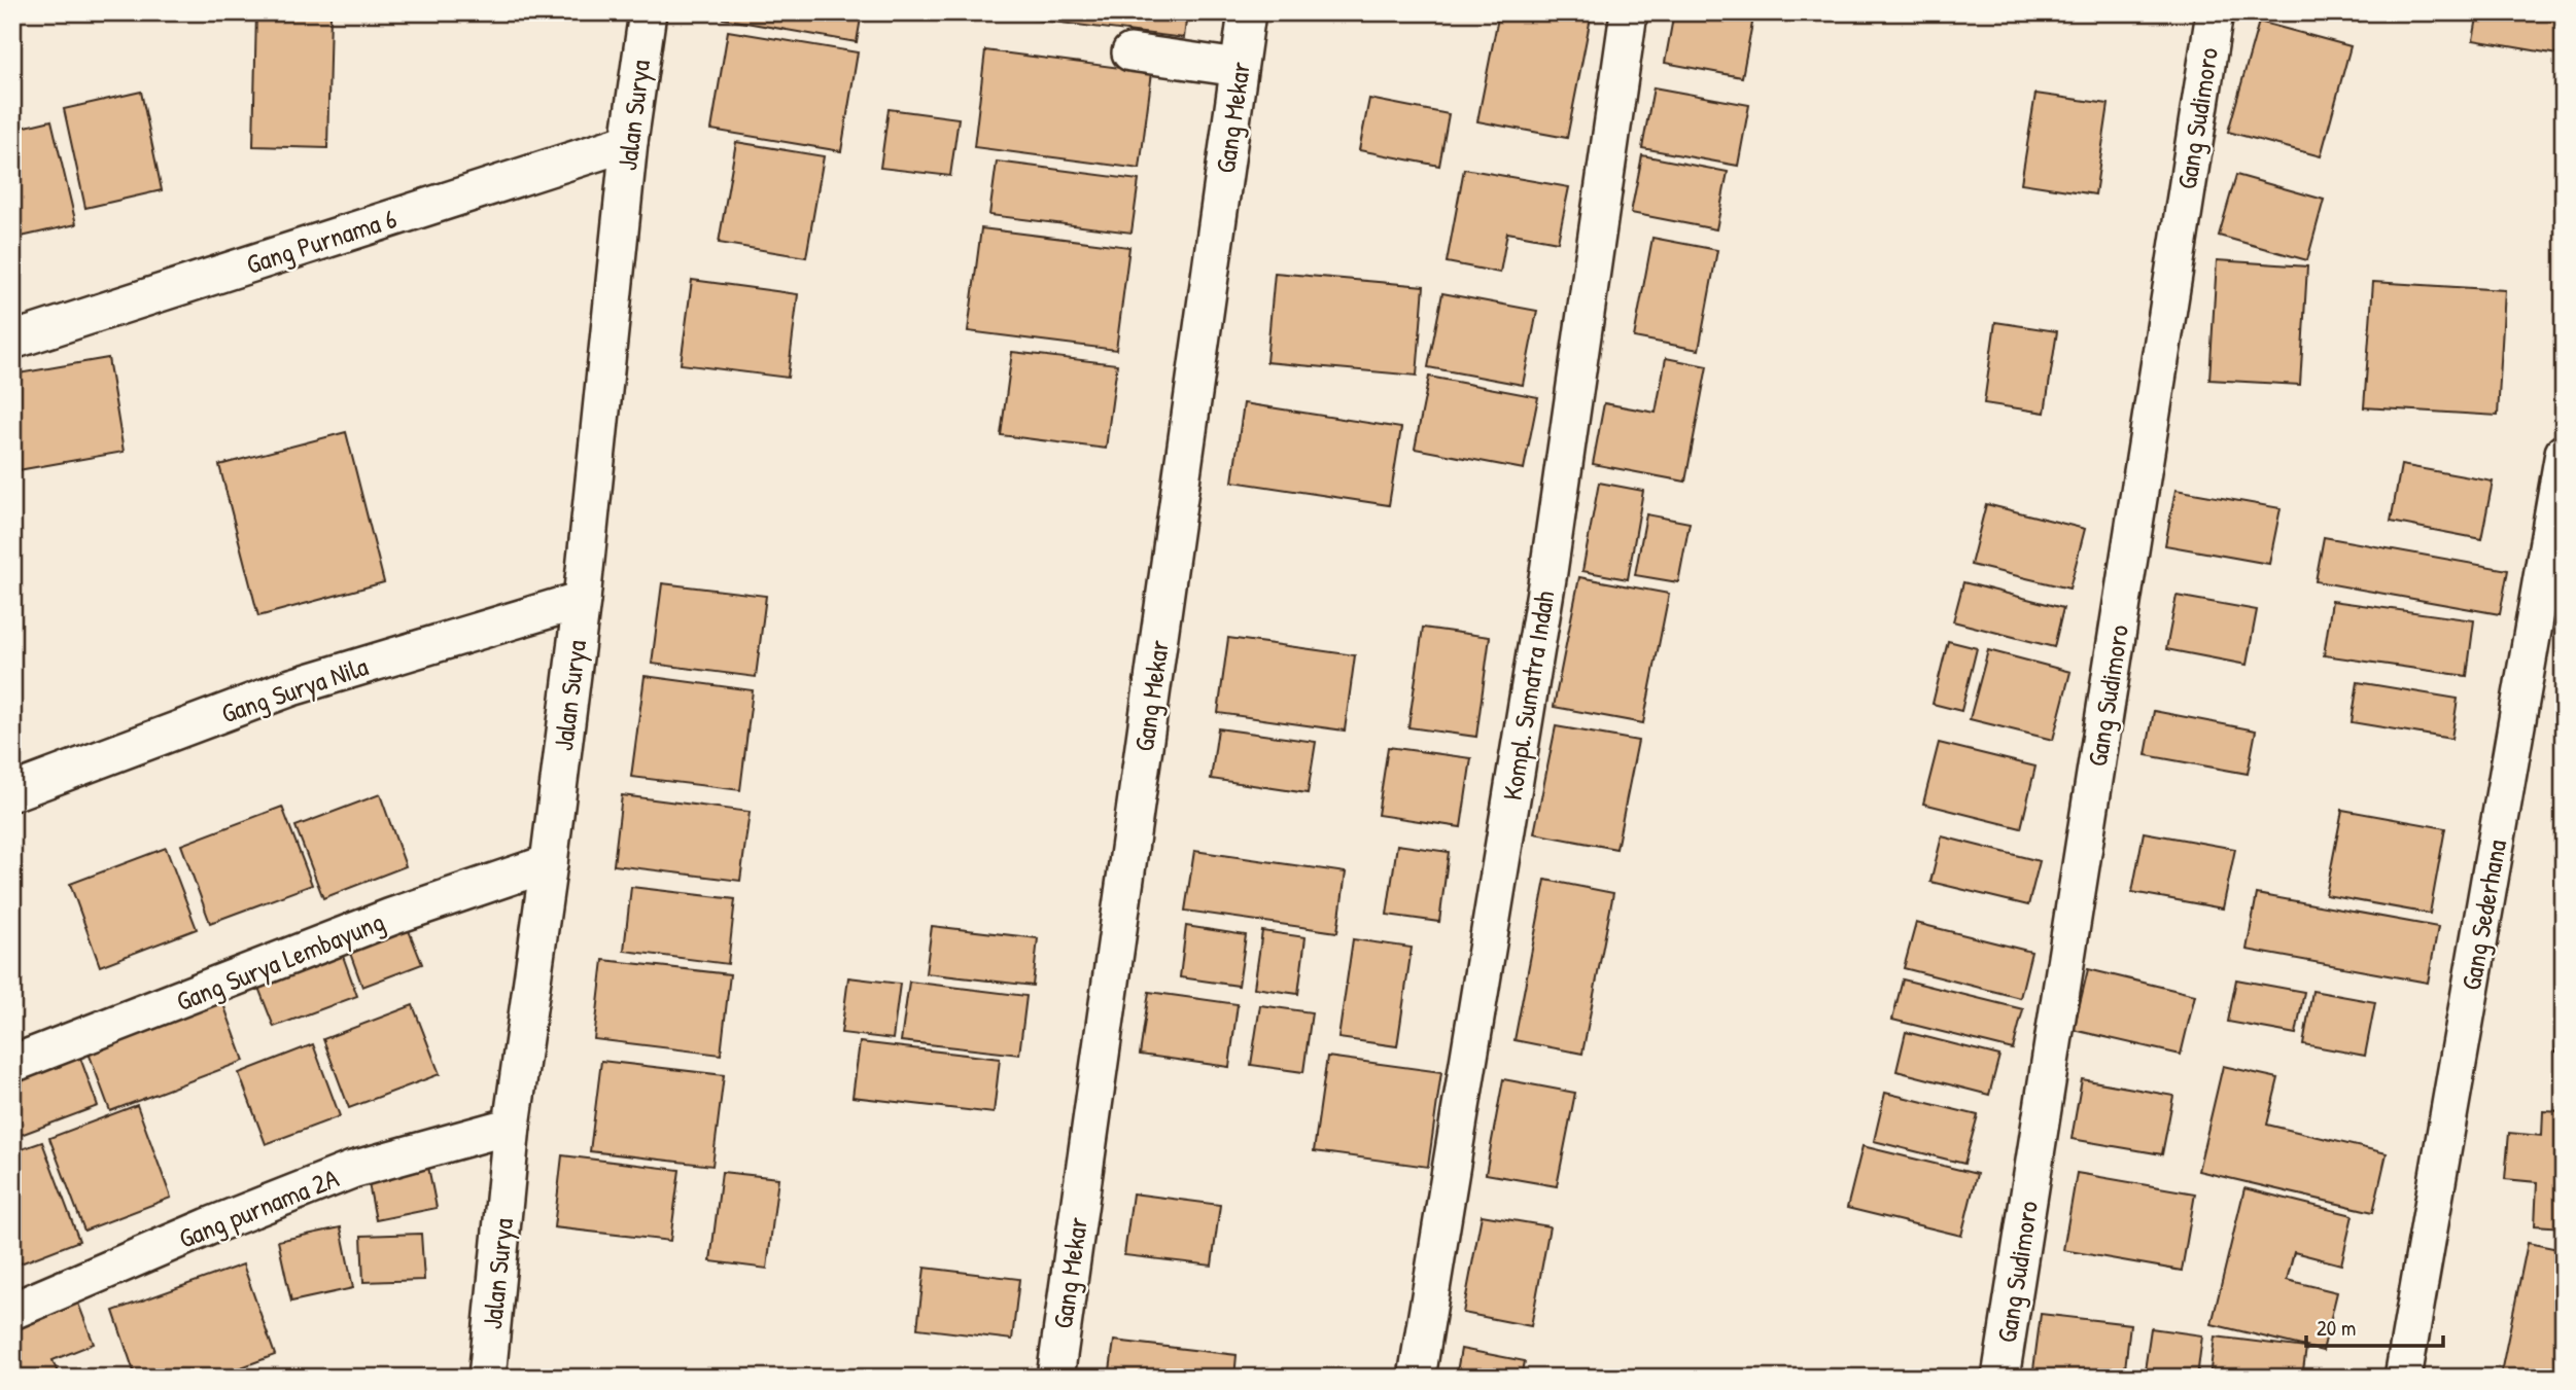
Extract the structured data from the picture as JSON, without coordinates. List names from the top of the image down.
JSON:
{
  "streets": {
    "street": [
      "Jalan Surya",
      "Gang Mekar",
      "Gang Sudimoro",
      "Gang Purnama 6",
      "Gang Surya Nila",
      "Kompl. Sumatra Indah",
      "Gang Sederhana",
      "Gang Surya Lembayung",
      "Gang purnama 2A"
    ]
  },
  "crossings": [
    ["Jalan Surya", "Gang Purnama 6"],
    ["Jalan Surya", "Gang Surya Nila"],
    ["Jalan Surya", "Gang Surya Lembayung"],
    ["Jalan Surya", "Gang purnama 2A"]
  ],
  "scale_bar": "20 m"
}
